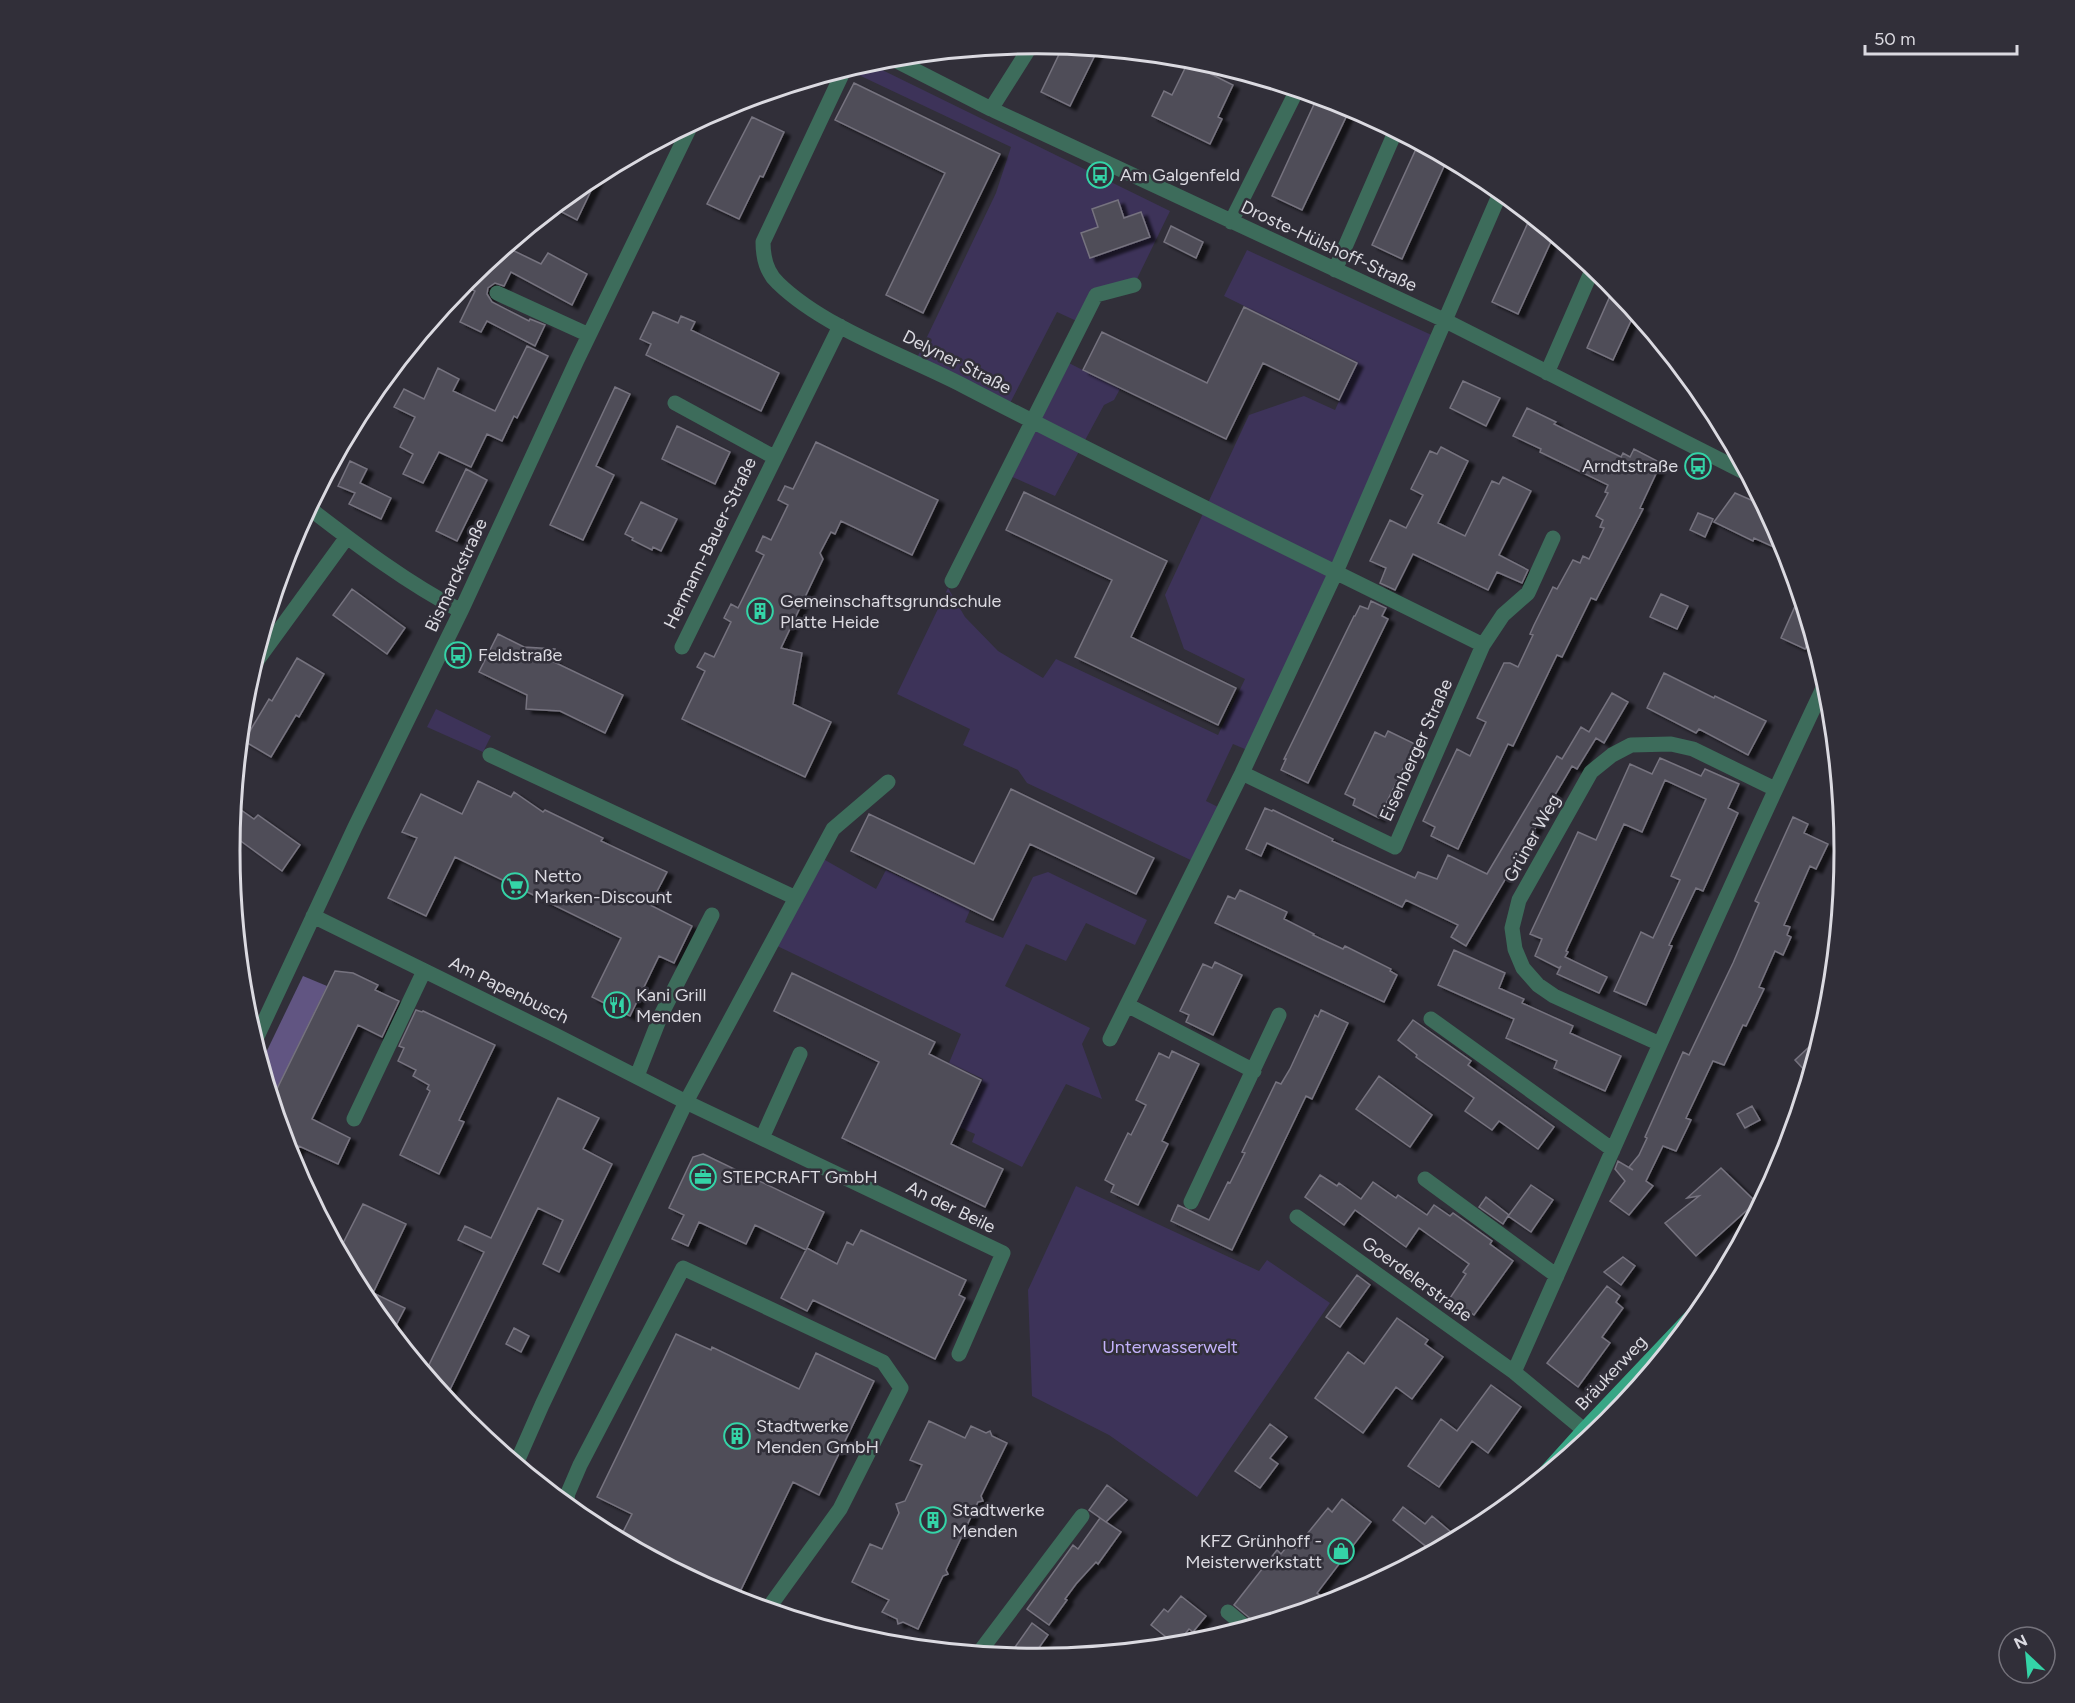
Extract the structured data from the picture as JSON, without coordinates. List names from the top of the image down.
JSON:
{
  "streets": {
    "main road": ["Bräukerweg"],
    "street": [
      "Droste-Hülshoff-Straße",
      "Delyner Straße",
      "Hermann-Bauer-Straße",
      "Bismarckstraße",
      "Eisenberger Straße",
      "Grüner Weg",
      "Am Papenbusch",
      "An der Beile",
      "Goerdelerstraße"
    ]
  },
  "crossings": [
    ["Delyner Straße", "Hermann-Bauer-Straße"],
    ["Bismarckstraße", "Am Papenbusch"],
    ["Am Papenbusch", "An der Beile"]
  ],
  "parks": ["Unterwasserwelt"],
  "places": {
    "bus stop": ["Am Galgenfeld", "Arndtstraße", "Feldstraße"],
    "building": ["Gemeinschaftsgrundschule Platte Heide", "Stadtwerke Menden GmbH", "Stadtwerke Menden"],
    "supermarket": ["Netto Marken-Discount"],
    "restaurant": ["Kani Grill Menden"],
    "office": ["STEPCRAFT GmbH"],
    "shop": ["KFZ Grünhoff - Meisterwerkstatt"]
  },
  "scale_bar": "50 m",
  "north": "top left"
}
